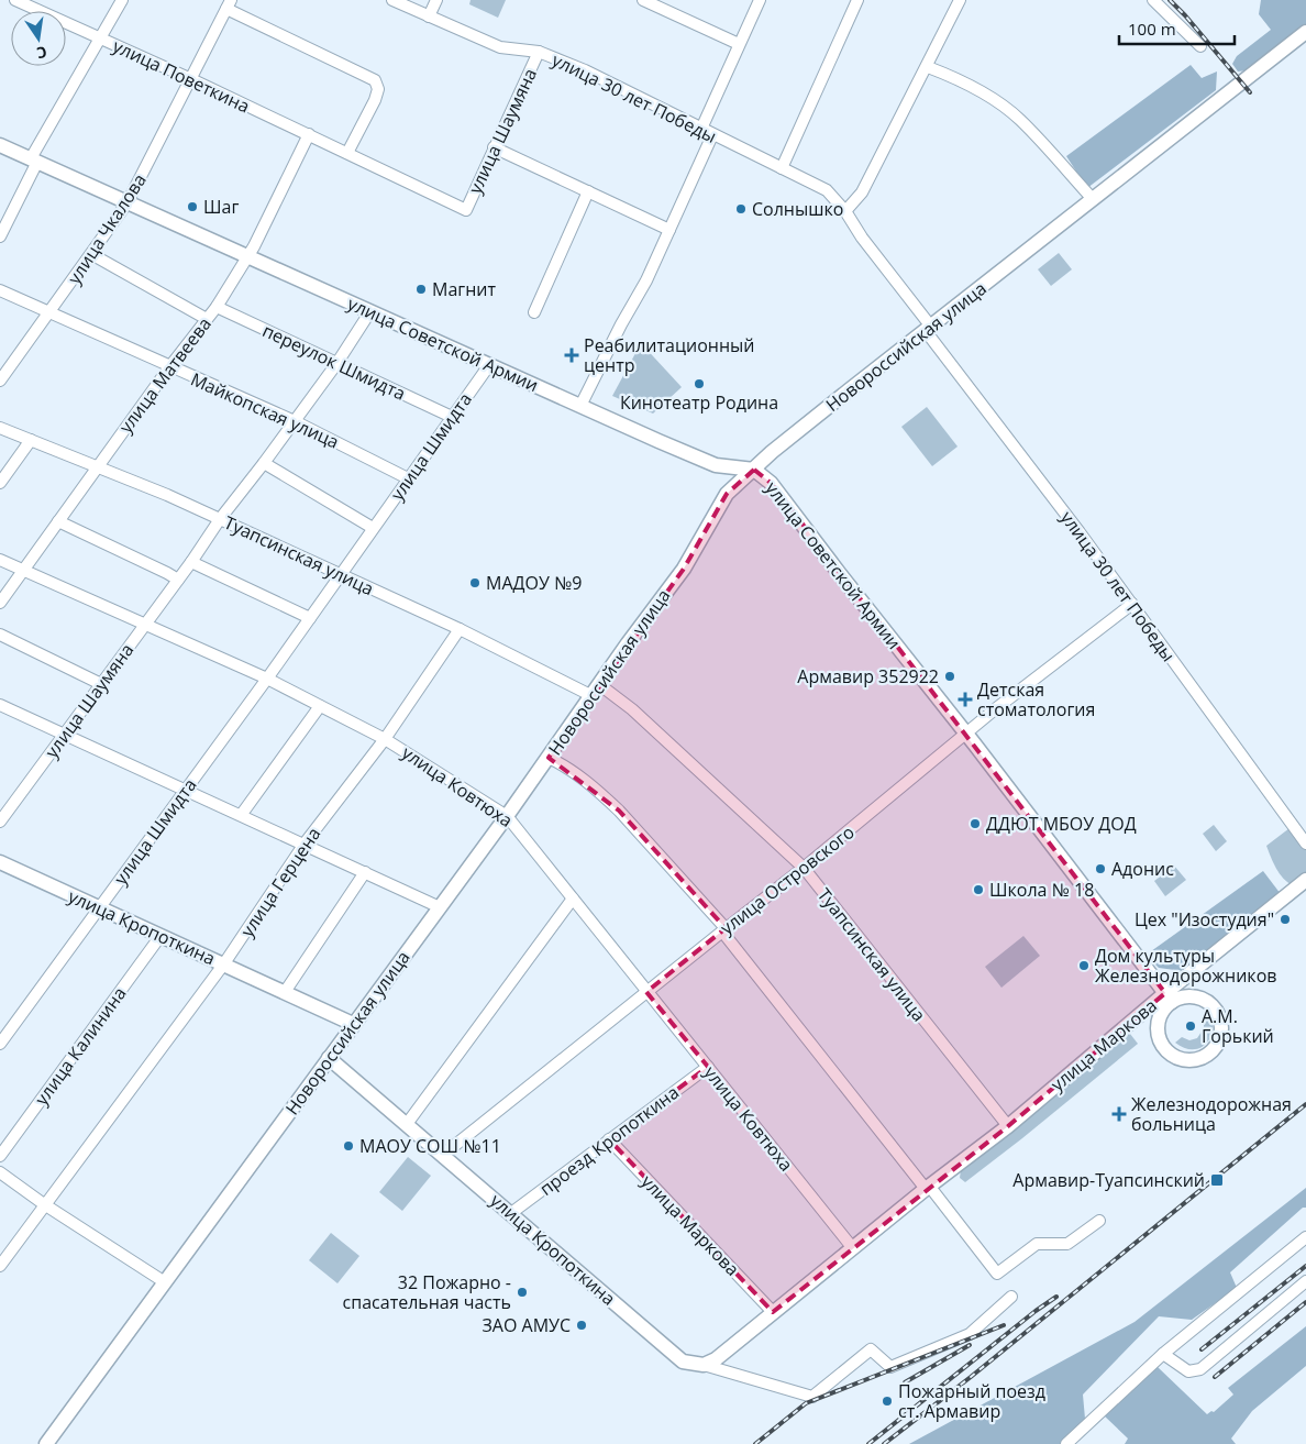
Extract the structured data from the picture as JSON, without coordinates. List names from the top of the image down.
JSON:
{
  "streets": {
    "main road": [
      "улица Советской Армии",
      "Новороссийская улица",
      "улица Кропоткина",
      "улица Маркова"
    ],
    "street": [
      "улица Поветкина",
      "улица 30 лет Победы",
      "улица Шаумяна",
      "улица Чкалова",
      "переулок Шмидта",
      "улица Матвеева",
      "Майкопская улица",
      "улица Шмидта",
      "Туапсинская улица",
      "улица Ковтюха",
      "улица Островского",
      "улица Герцена",
      "улица Калинина",
      "проезд Кропоткина"
    ]
  },
  "crossings": [
    ["улица Поветкина", "улица Шаумяна"],
    ["улица Поветкина", "улица Чкалова"],
    ["улица Поветкина", "улица Матвеева"],
    ["улица 30 лет Победы", "улица Шаумяна"],
    ["улица 30 лет Победы", "Новороссийская улица"],
    ["улица 30 лет Победы", "улица Островского"],
    ["улица Шаумяна", "улица Советской Армии"],
    ["улица Шаумяна", "переулок Шмидта"],
    ["улица Шаумяна", "Майкопская улица"],
    ["улица Шаумяна", "Туапсинская улица"],
    ["улица Шаумяна", "улица Ковтюха"],
    ["улица Чкалова", "улица Советской Армии"],
    ["улица Чкалова", "Майкопская улица"],
    ["улица Советской Армии", "Новороссийская улица"],
    ["улица Советской Армии", "улица Матвеева"],
    ["улица Советской Армии", "улица Шмидта"],
    ["улица Советской Армии", "улица Островского"],
    ["улица Советской Армии", "улица Маркова"],
    ["Новороссийская улица", "Туапсинская улица"],
    ["Новороссийская улица", "улица Ковтюха"],
    ["Новороссийская улица", "улица Кропоткина"],
    ["переулок Шмидта", "улица Матвеева"],
    ["переулок Шмидта", "улица Шмидта"],
    ["улица Матвеева", "Майкопская улица"],
    ["улица Матвеева", "Туапсинская улица"],
    ["улица Матвеева", "улица Ковтюха"],
    ["Майкопская улица", "улица Шмидта"],
    ["улица Шмидта", "Туапсинская улица"],
    ["улица Шмидта", "улица Ковтюха"],
    ["улица Шмидта", "улица Кропоткина"],
    ["Туапсинская улица", "улица Островского"],
    ["Туапсинская улица", "улица Герцена"],
    ["Туапсинская улица", "улица Маркова"],
    ["улица Ковтюха", "улица Островского"],
    ["улица Ковтюха", "улица Герцена"],
    ["улица Ковтюха", "улица Маркова"],
    ["улица Ковтюха", "проезд Кропоткина"],
    ["улица Островского", "улица Кропоткина"],
    ["улица Герцена", "улица Кропоткина"],
    ["улица Кропоткина", "улица Маркова"],
    ["улица Кропоткина", "улица Калинина"],
    ["улица Кропоткина", "проезд Кропоткина"],
    ["улица Маркова", "проезд Кропоткина"]
  ],
  "places": {
    "other": [
      "Шаг",
      "Солнышко",
      "Магнит",
      "Кинотеатр Родина",
      "МАДОУ №9",
      "Армавир 352922",
      "ДДЮТ МБОУ ДОД",
      "Адонис",
      "Школа № 18",
      "Цех \"Изостудия\"",
      "Дом культуры Железнодорожников",
      "А.М. Горький",
      "МАОУ СОШ №11",
      "32 Пожарно - спасательная часть",
      "ЗАО АМУС",
      "Пожарный поезд ст. Армавир"
    ],
    "health": ["Реабилитационный центр", "Детская стоматология", "Железнодорожная больница"],
    "transit": ["Армавир-Туапсинский"]
  },
  "scale_bar": "100 m",
  "north": "bottom"
}
